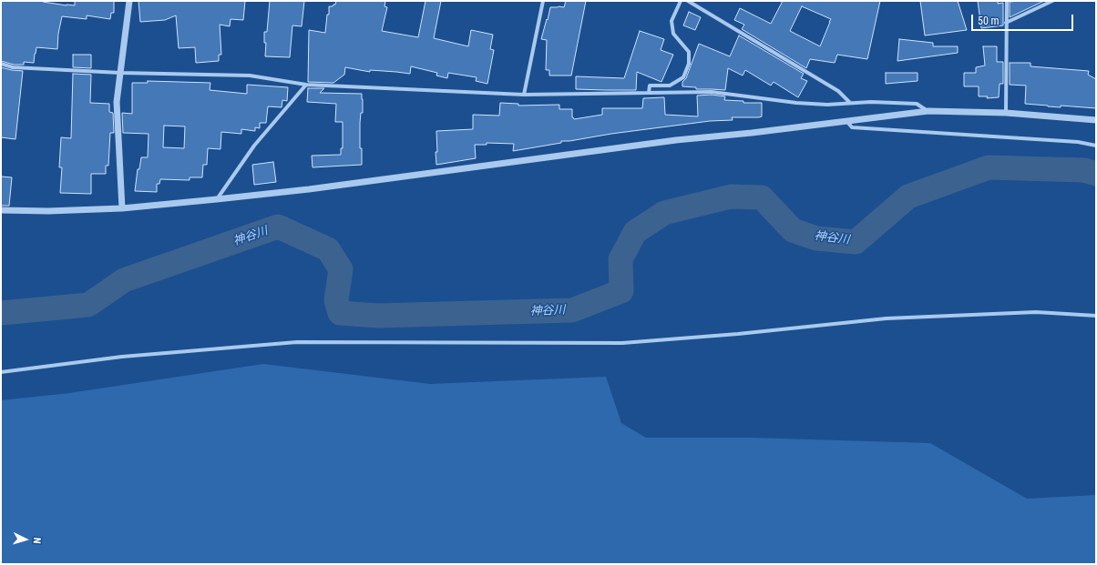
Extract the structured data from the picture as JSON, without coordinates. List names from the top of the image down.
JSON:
{
  "water": ["神谷川"],
  "scale_bar": "50 m",
  "north": "right"
}
